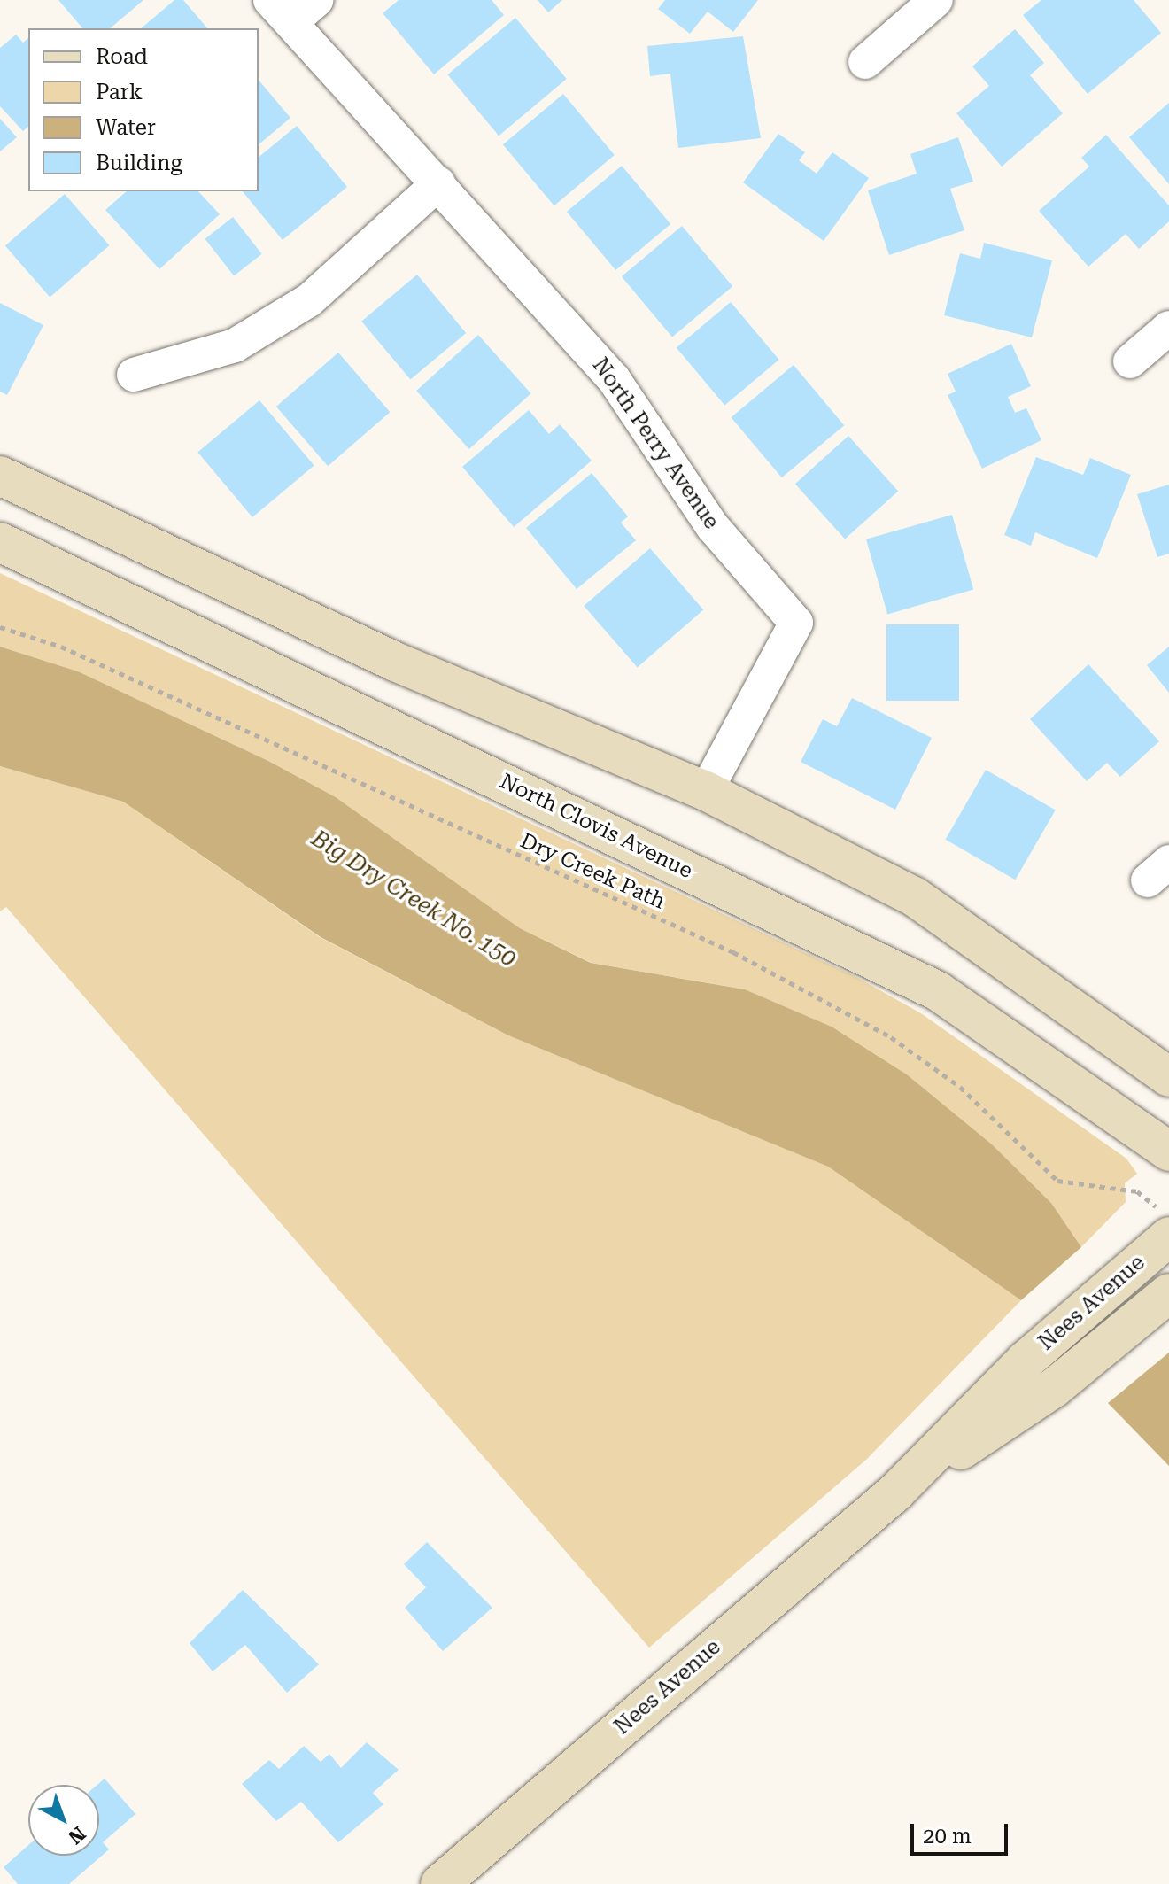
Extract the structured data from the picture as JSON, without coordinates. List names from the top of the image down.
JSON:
{
  "streets": {
    "main road": ["North Clovis Avenue", "Nees Avenue"],
    "street": ["North Perry Avenue"],
    "path": ["Dry Creek Path"]
  },
  "water": ["Big Dry Creek No. 150"],
  "legend": [
    "Road",
    "Park",
    "Water",
    "Building"
  ],
  "scale_bar": "20 m",
  "north": "bottom right"
}
